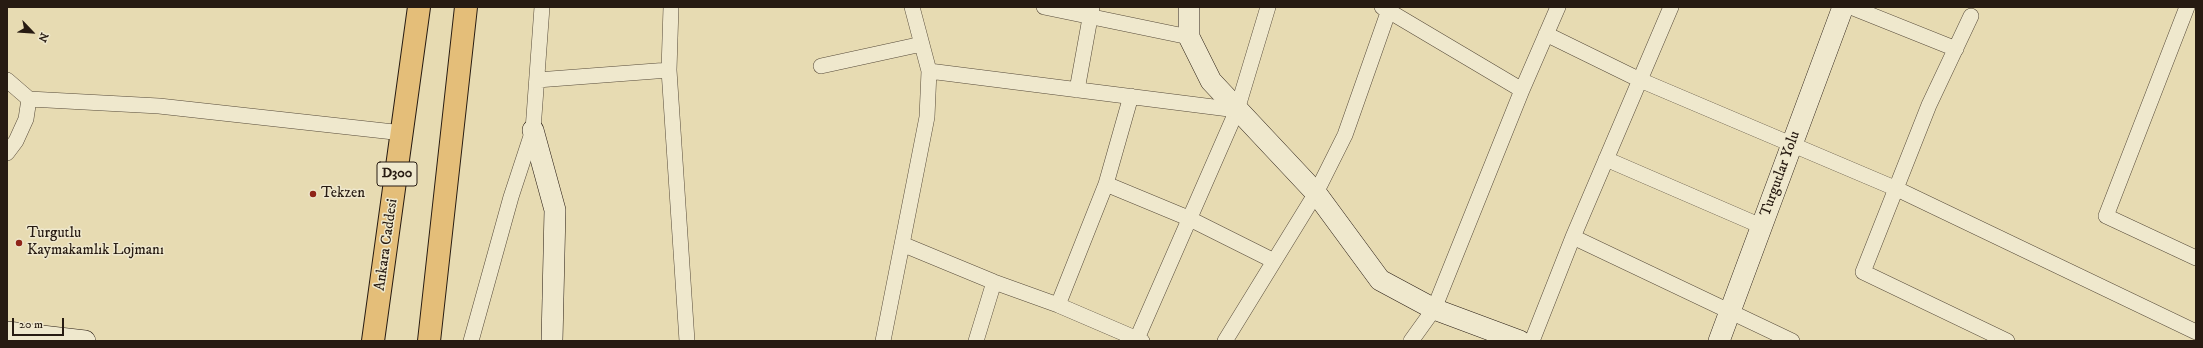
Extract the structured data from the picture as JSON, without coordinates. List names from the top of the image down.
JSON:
{
  "streets": {
    "highway": ["D300", "Ankara Caddesi"],
    "street": ["Turgutlar Yolu"]
  },
  "places": ["Tekzen", "Turgutlu Kaymakamlık Lojmanı"],
  "scale_bar": "20 m",
  "north": "bottom right"
}
